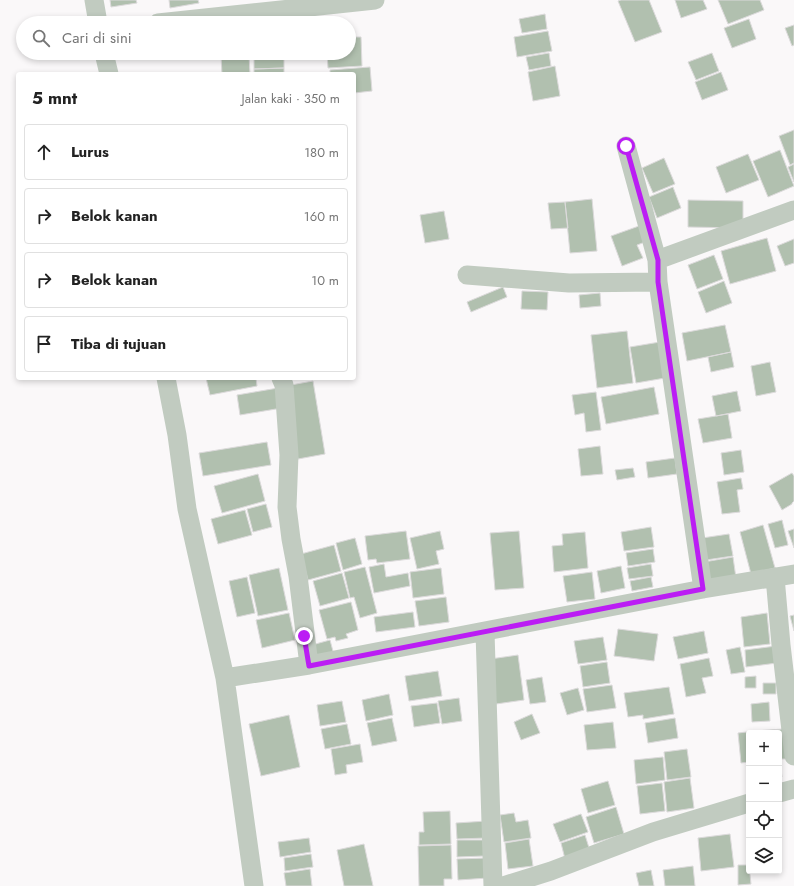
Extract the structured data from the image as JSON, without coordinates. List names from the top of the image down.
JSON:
{
  "page": {
    "search": "Cari di sini",
    "heading": ["5 mnt", "Jalan kaki · 350 m"],
    "list": [
      ["Lurus", "180 m"],
      ["Belok kanan", "160 m"],
      ["Belok kanan", "10 m"],
      "Tiba di tujuan"
    ],
    "map_buttons": ["+", "−"]
  }
}
